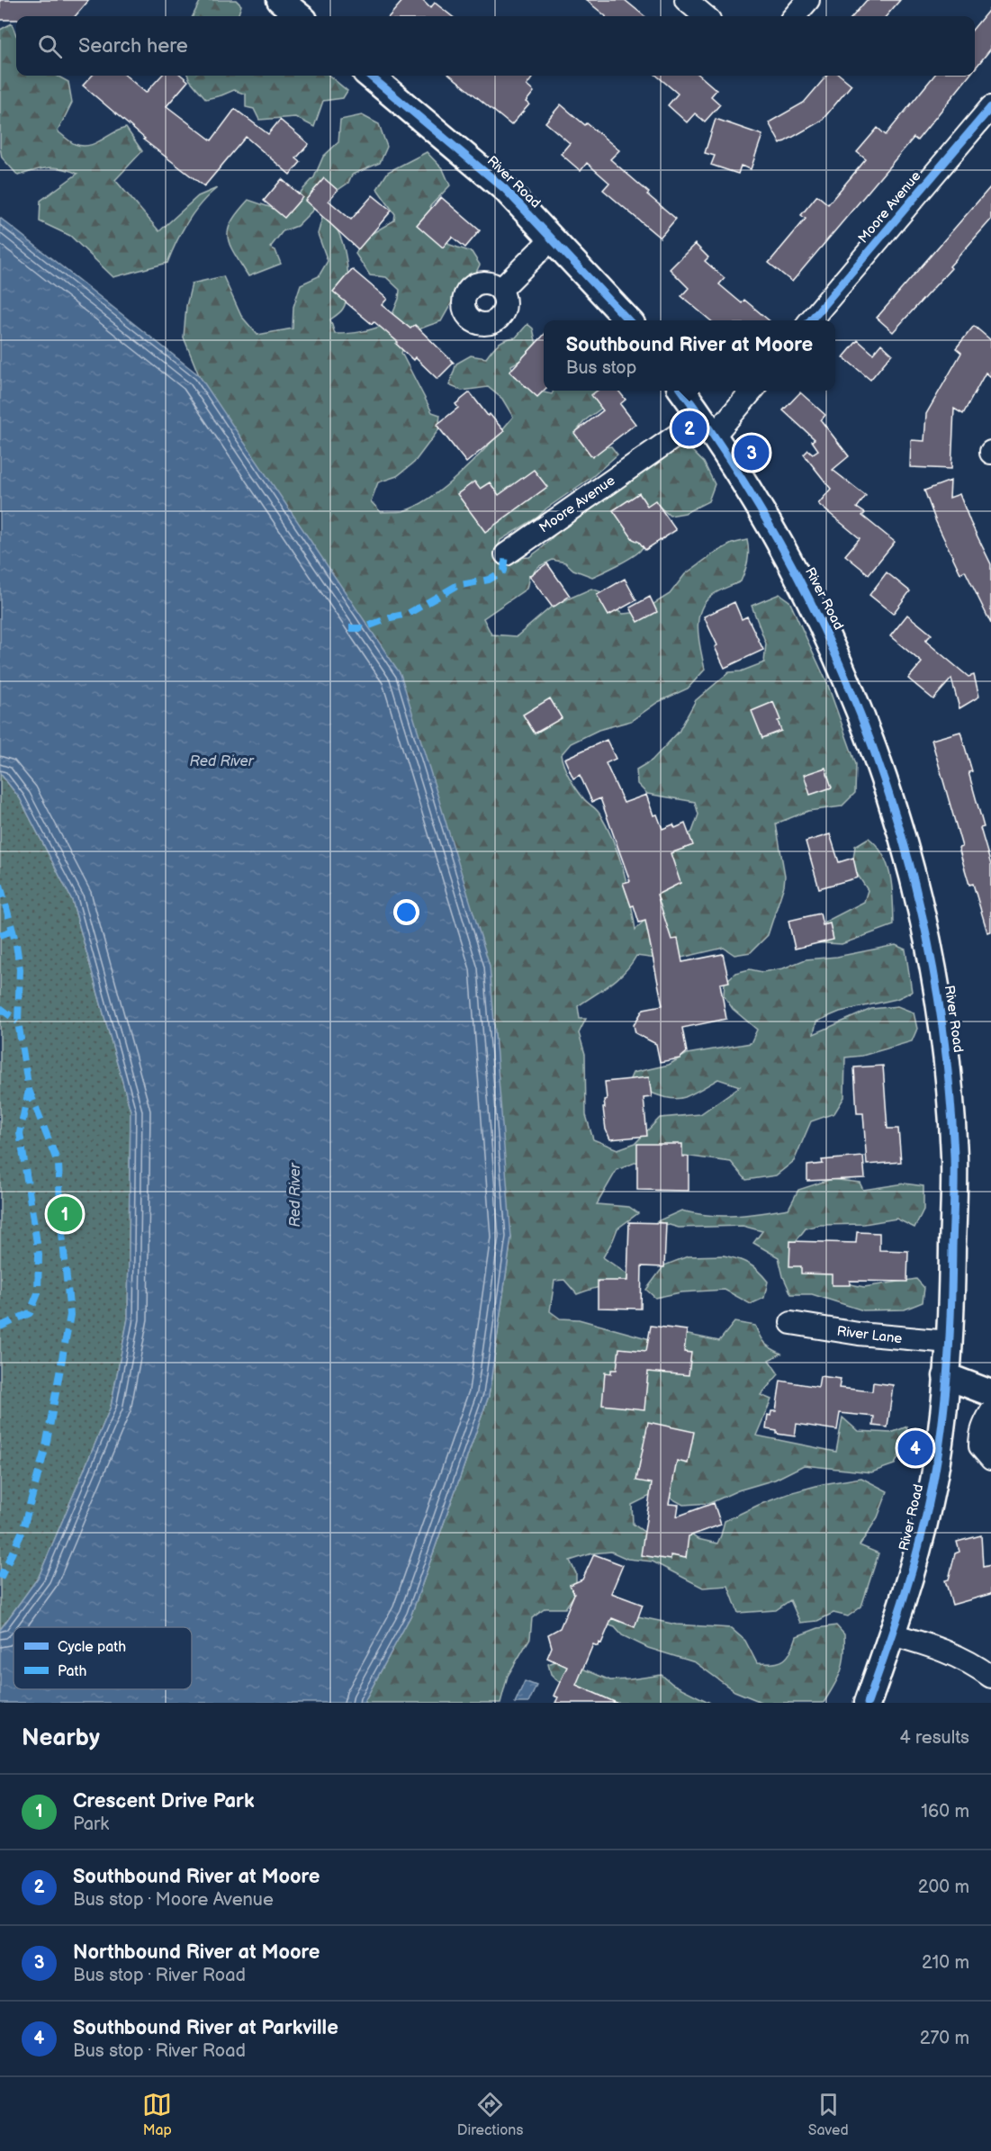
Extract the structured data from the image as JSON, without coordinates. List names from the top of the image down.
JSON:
{
  "streets": {
    "street": ["River Road", "Moore Avenue", "River Lane"]
  },
  "crossings": [
    ["River Road", "Moore Avenue"],
    ["River Road", "River Lane"]
  ],
  "water": ["Red River"],
  "legend": ["Cycle path", "Path"],
  "page": {
    "search": "Search here",
    "popup": ["Southbound River at Moore", "Bus stop"],
    "pins": [
      "2",
      "3",
      "1",
      "4"
    ],
    "heading": ["Nearby", "4 results"],
    "list": [
      {
        "mark": "1",
        "name": "Crescent Drive Park",
        "note": "Park",
        "value": "160 m"
      },
      {
        "mark": "2",
        "name": "Southbound River at Moore",
        "note": "Bus stop · Moore Avenue",
        "value": "200 m"
      },
      {
        "mark": "3",
        "name": "Northbound River at Moore",
        "note": "Bus stop · River Road",
        "value": "210 m"
      },
      {
        "mark": "4",
        "name": "Southbound River at Parkville",
        "note": "Bus stop · River Road",
        "value": "270 m"
      }
    ],
    "nav": ["Map", "Directions", "Saved"]
  }
}
